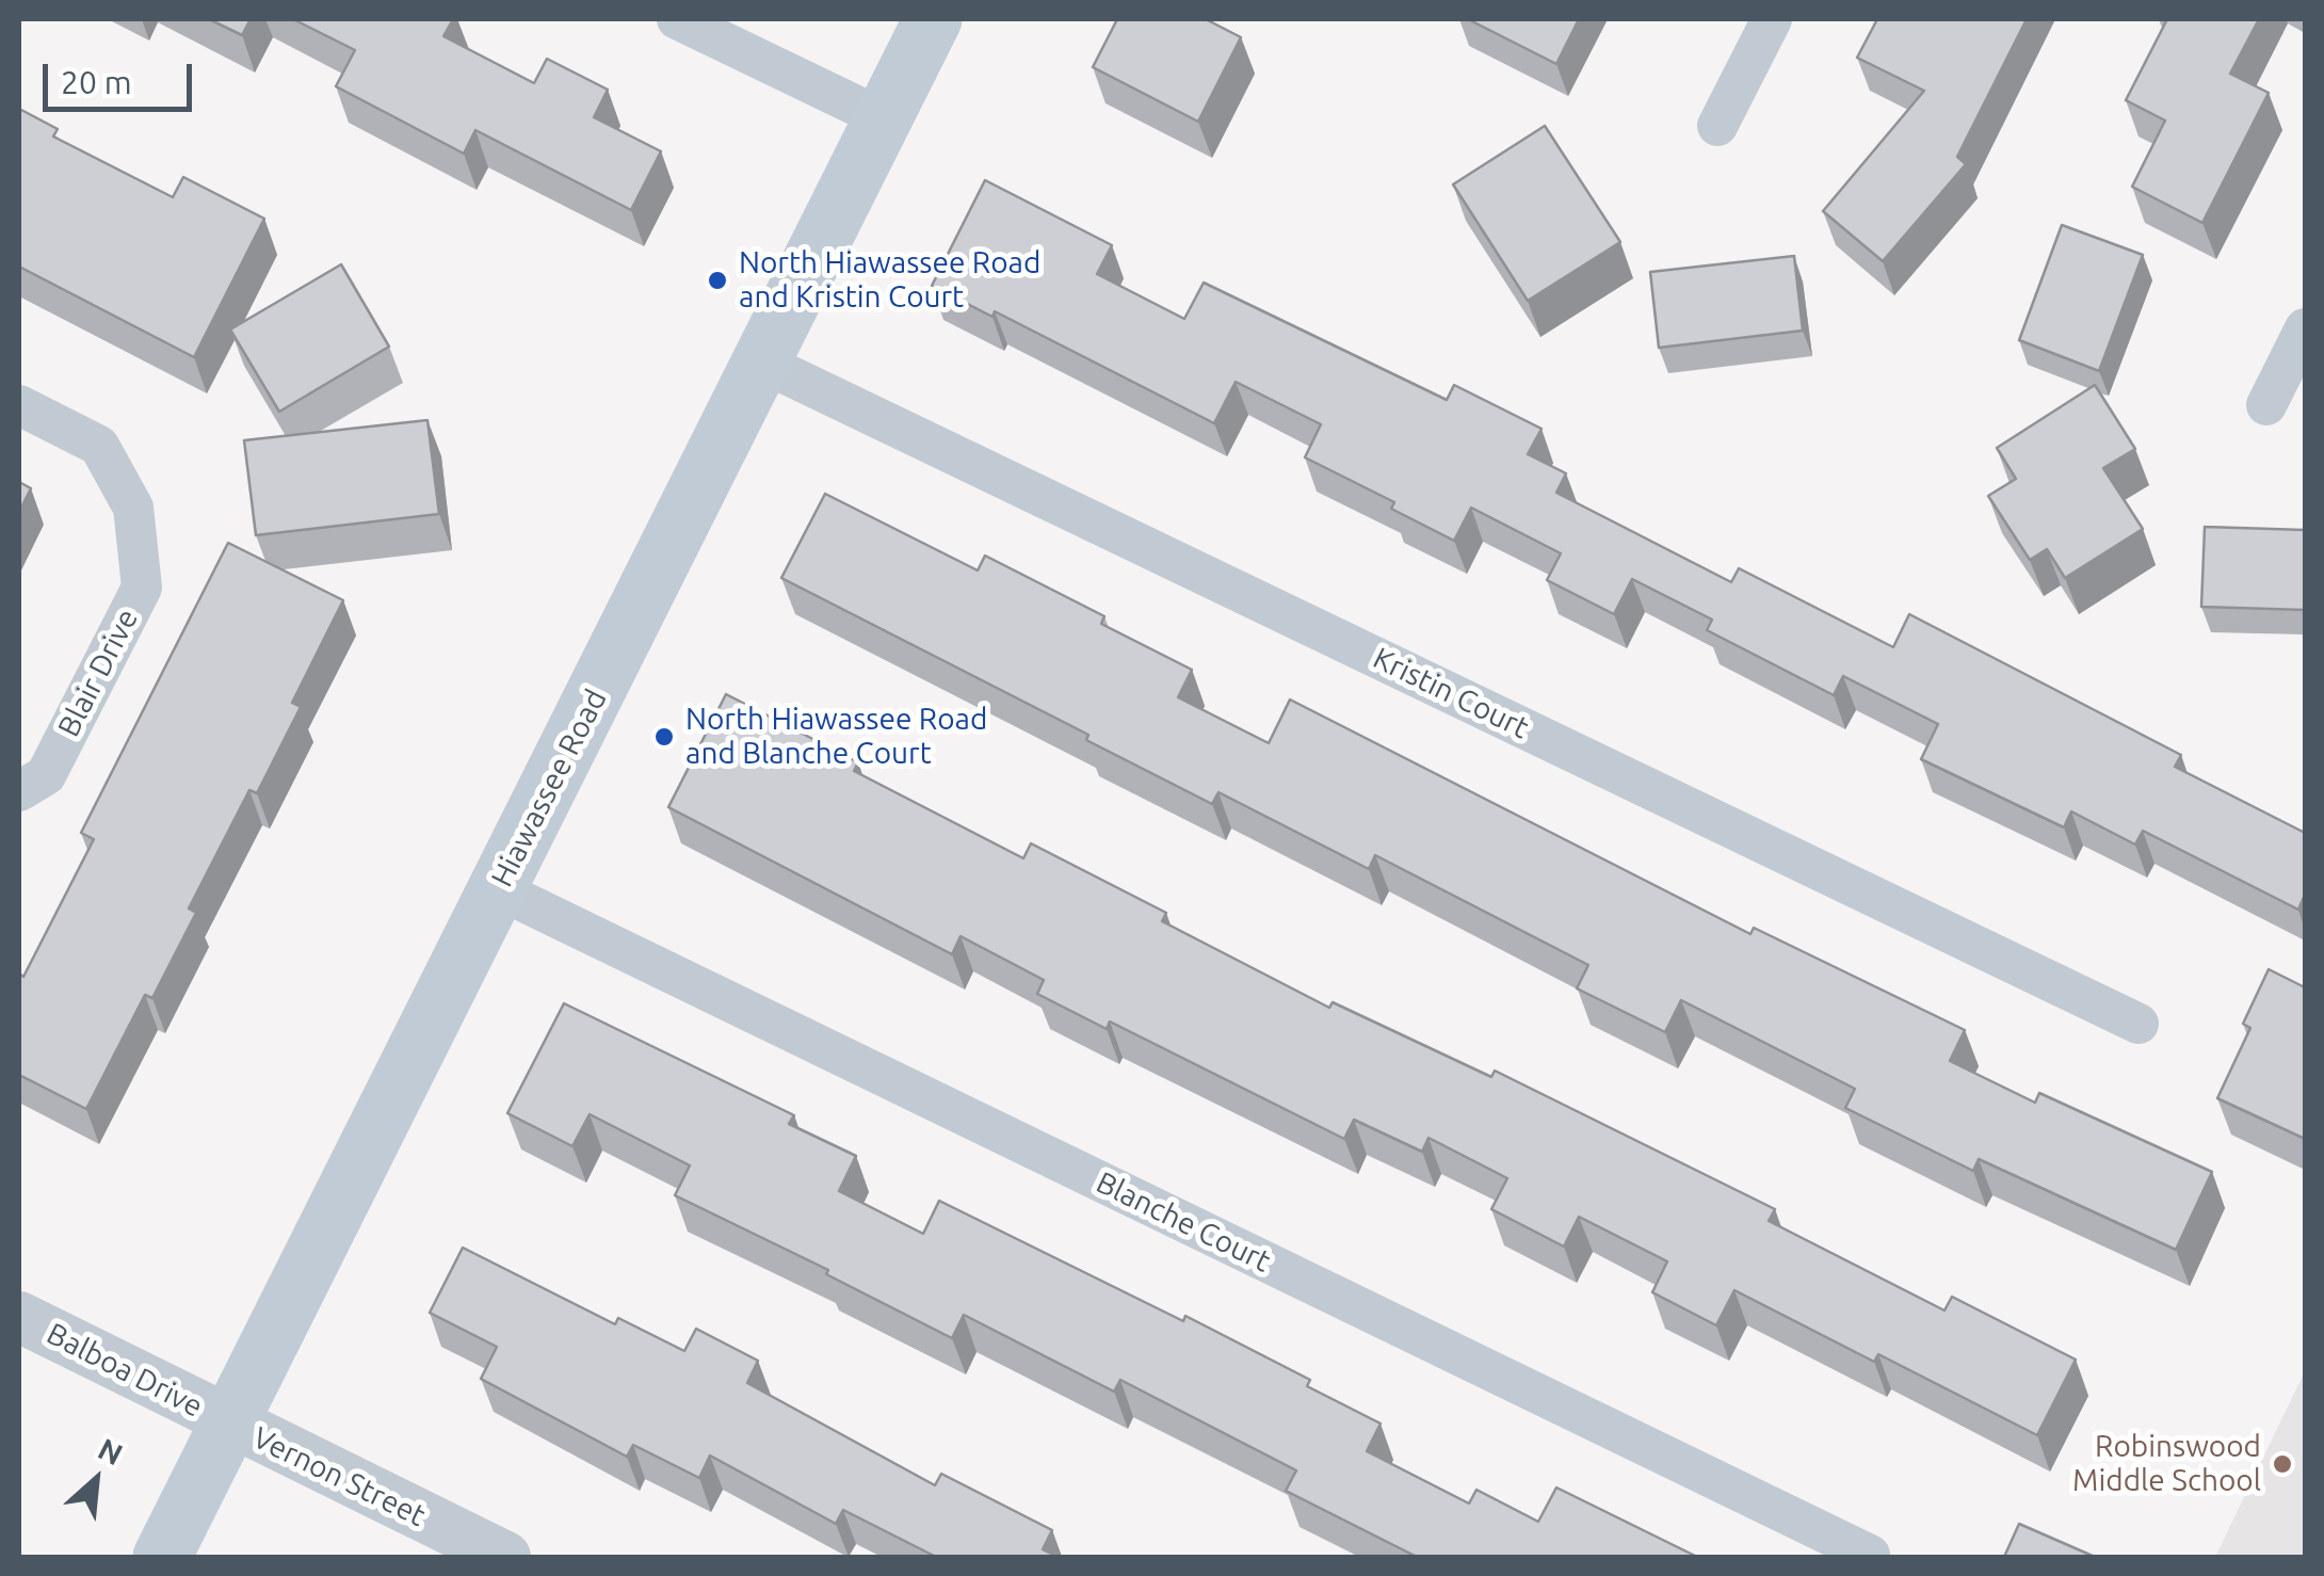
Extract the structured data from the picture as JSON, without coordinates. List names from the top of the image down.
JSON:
{
  "streets": {
    "main road": ["Hiawassee Road"],
    "street": [
      "Blair Drive",
      "Kristin Court",
      "Blanche Court",
      "Balboa Drive",
      "Vernon Street"
    ]
  },
  "crossings": [
    ["Kristin Court", "Hiawassee Road"],
    ["Hiawassee Road", "Blanche Court"],
    ["Hiawassee Road", "Balboa Drive"],
    ["Hiawassee Road", "Vernon Street"],
    ["Balboa Drive", "Vernon Street"]
  ],
  "places": ["North Hiawassee Road and Kristin Court", "North Hiawassee Road and Blanche Court", "Robinswood Middle School"],
  "scale_bar": "20 m",
  "north": "top right"
}
